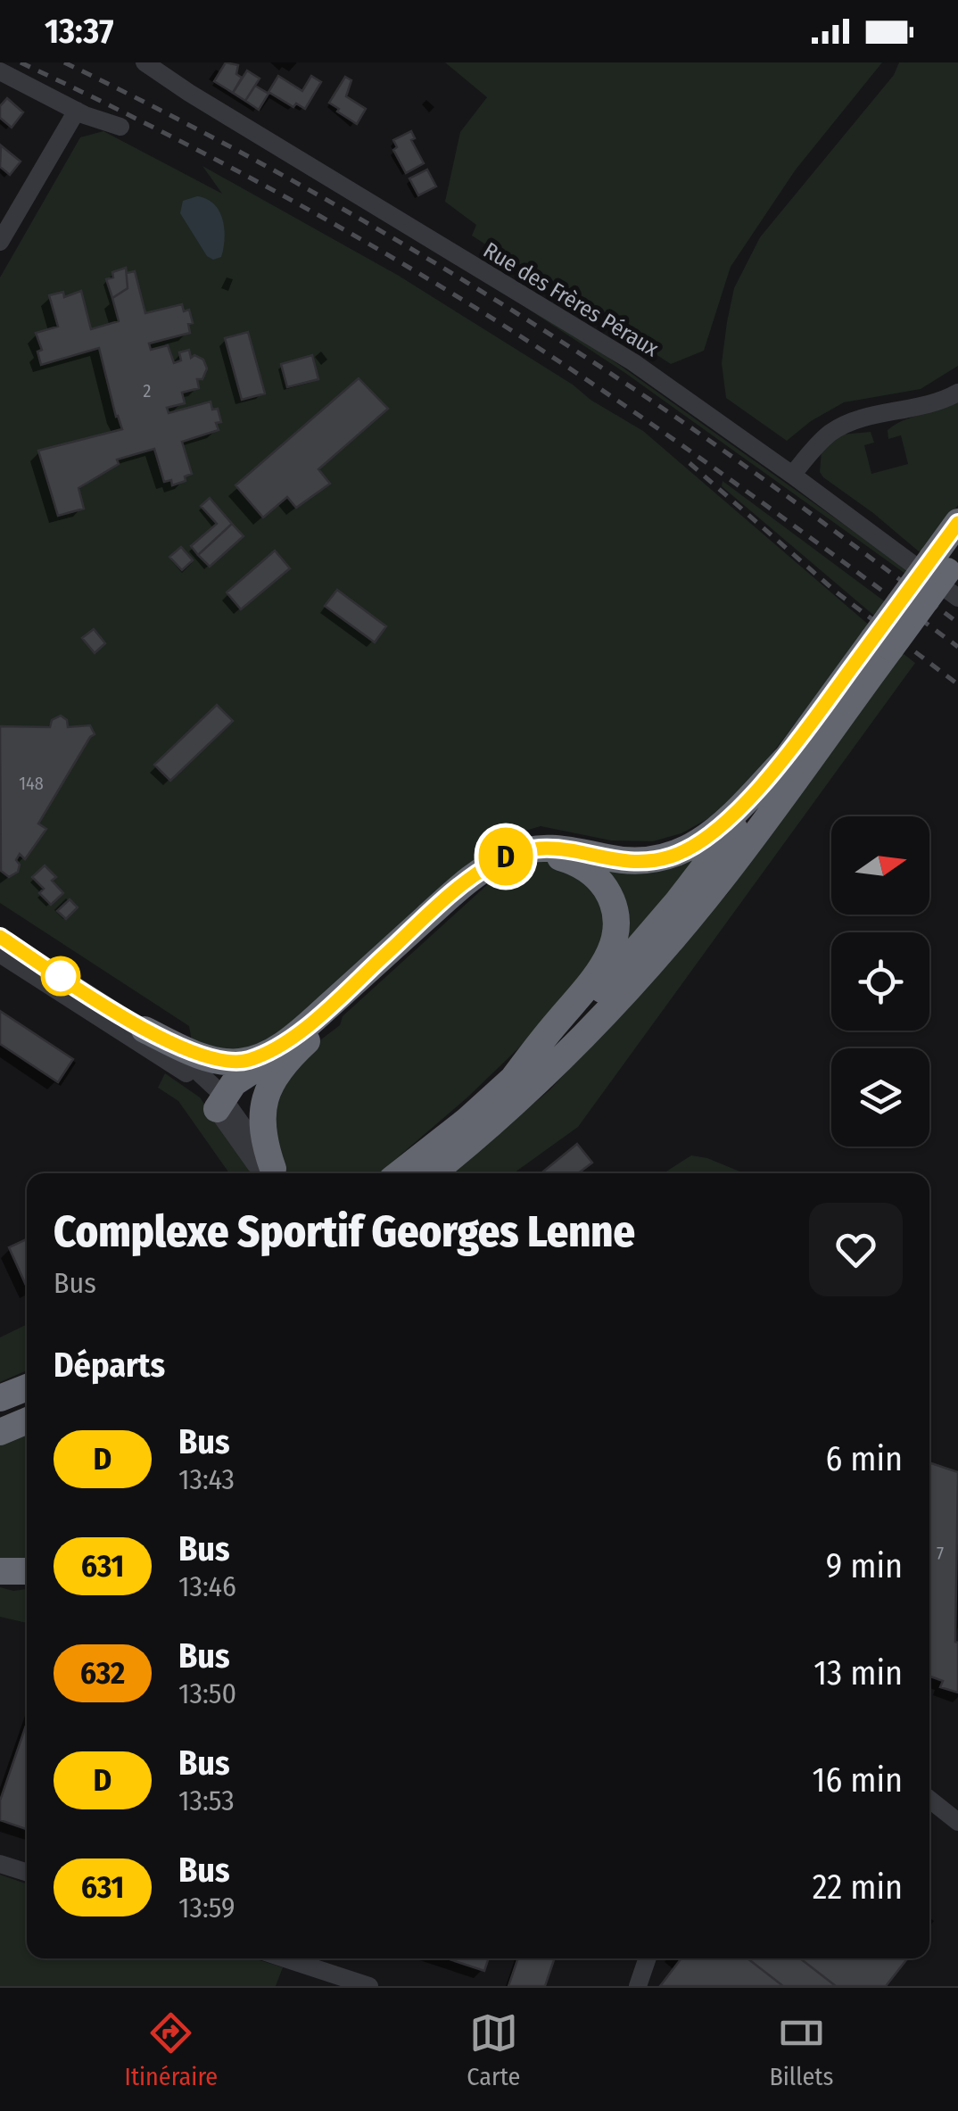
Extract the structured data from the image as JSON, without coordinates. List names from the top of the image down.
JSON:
{
  "streets": {
    "street": ["Rue des Frères Péraux"]
  },
  "lines": ["bus line D"],
  "house_numbers": ["2", "148", "7"],
  "north": "right",
  "page": {
    "status": "13:37",
    "on_map": "D",
    "heading": [
      ["Complexe Sportif Georges Lenne", "Bus"],
      "Départs"
    ],
    "list": [
      {
        "mark": "D",
        "name": "Bus",
        "note": "13:43",
        "value": "6 min"
      },
      {
        "mark": "631",
        "name": "Bus",
        "note": "13:46",
        "value": "9 min"
      },
      {
        "mark": "632",
        "name": "Bus",
        "note": "13:50",
        "value": "13 min"
      },
      {
        "mark": "D",
        "name": "Bus",
        "note": "13:53",
        "value": "16 min"
      },
      {
        "mark": "631",
        "name": "Bus",
        "note": "13:59",
        "value": "22 min"
      }
    ],
    "tabs": ["Itinéraire", "Carte", "Billets"]
  }
}
